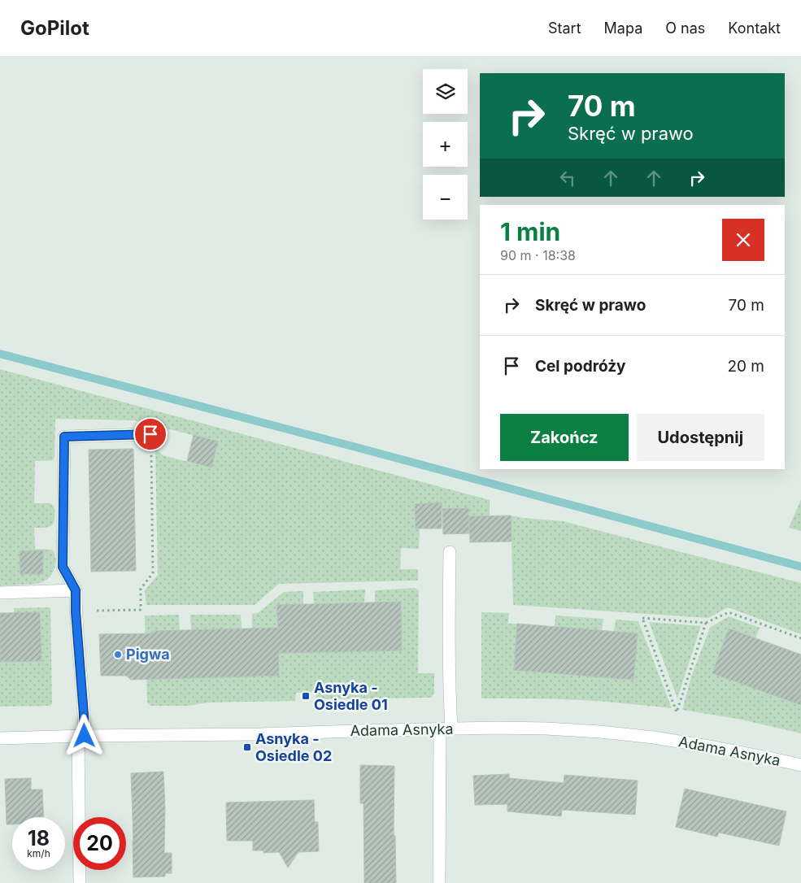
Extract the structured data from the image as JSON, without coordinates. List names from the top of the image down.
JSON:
{
  "streets": {
    "street": ["Adama Asnyka"]
  },
  "places": {
    "other": ["Pigwa"],
    "transit": ["Asnyka - Osiedle 01", "Asnyka - Osiedle 02"]
  },
  "page": {
    "header": "GoPilot",
    "nav": [
      "Start",
      "Mapa",
      "O nas",
      "Kontakt"
    ],
    "map_buttons": ["+", "−"],
    "turn": ["70 m", "Skręć w prawo"],
    "heading": ["1 min", "90 m · 18:38"],
    "list": [
      {
        "name": "Skręć w prawo",
        "value": "70 m"
      },
      {
        "name": "Cel podróży",
        "value": "20 m"
      }
    ],
    "buttons": ["Zakończ", "Udostępnij"],
    "speed": "18 km/h",
    "limit": "20"
  }
}
